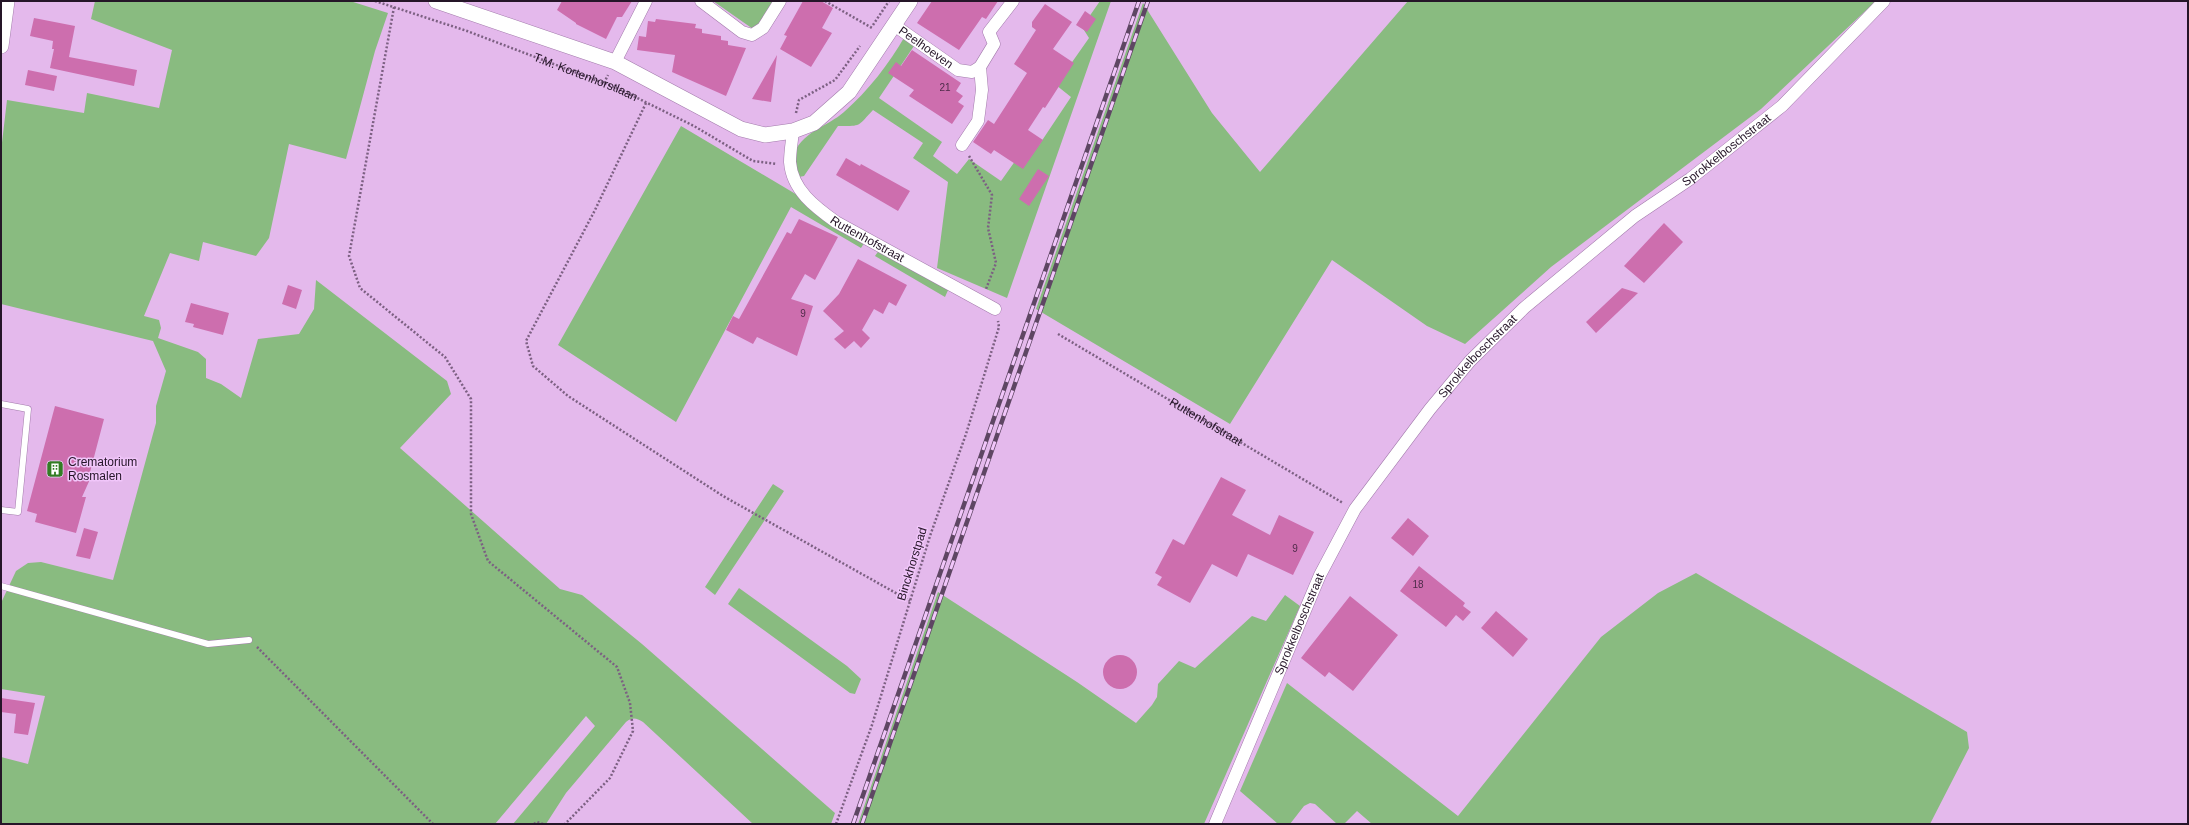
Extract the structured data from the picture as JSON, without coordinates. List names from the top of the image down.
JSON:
{
  "streets": {
    "street": [
      "Peelhoeven",
      "T.M. Kortenhorstlaan",
      "Sprokkelboschstraat",
      "Ruttenhofstraat"
    ],
    "path": ["Binckhorstpad"]
  },
  "crossings": [
    ["Peelhoeven", "T.M. Kortenhorstlaan"],
    ["T.M. Kortenhorstlaan", "Ruttenhofstraat"],
    ["Sprokkelboschstraat", "Ruttenhofstraat"],
    ["Ruttenhofstraat", "Binckhorstpad"]
  ],
  "places": {
    "building": ["Crematorium Rosmalen"]
  },
  "house_numbers": [
    "21",
    "9",
    "9",
    "18"
  ]
}
